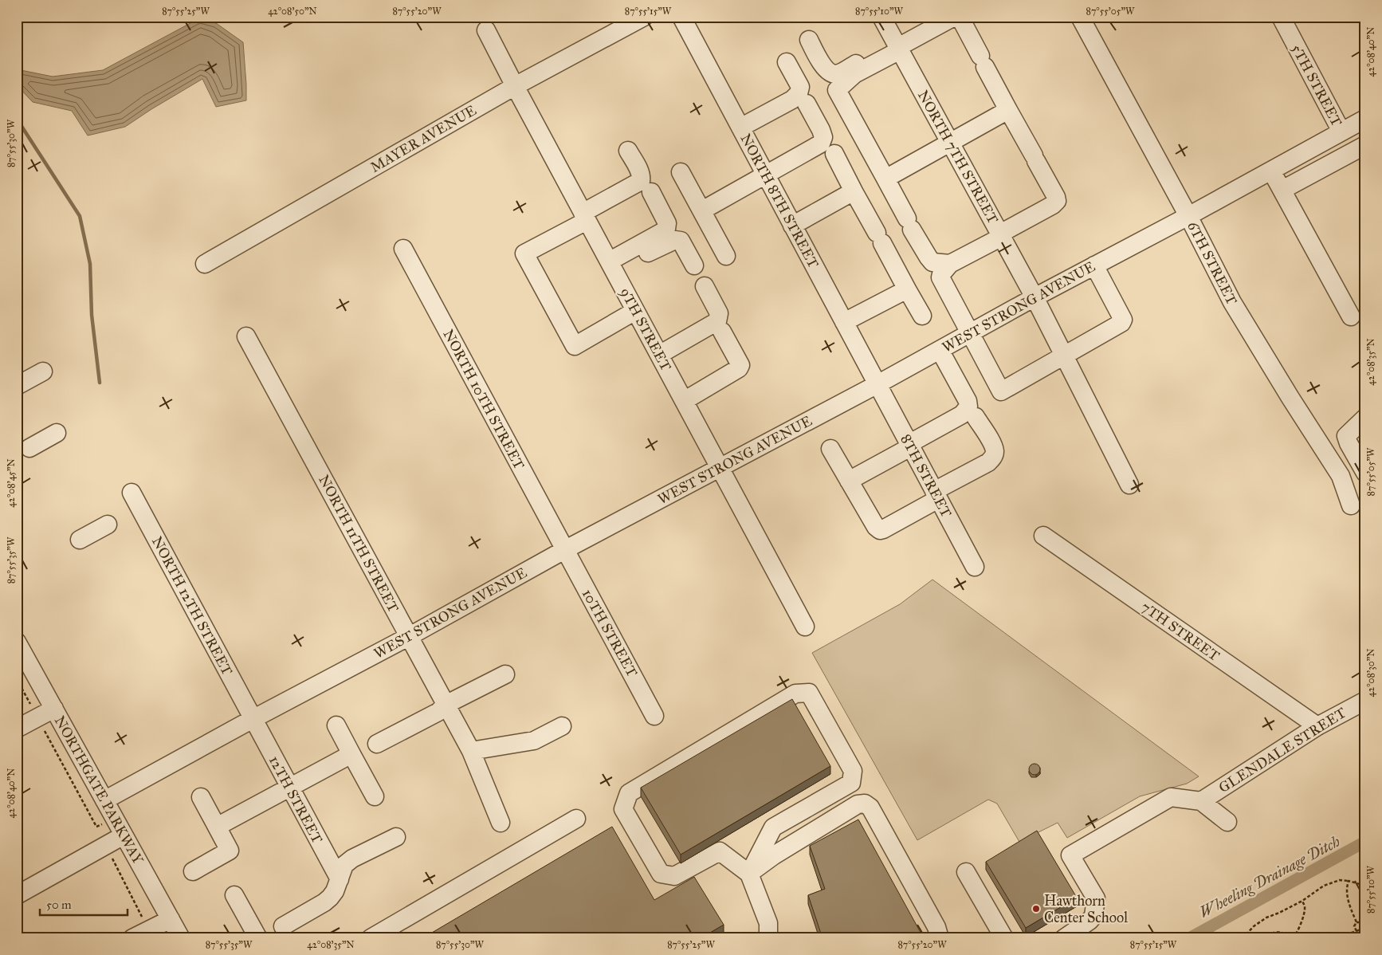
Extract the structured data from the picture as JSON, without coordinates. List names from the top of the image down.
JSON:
{
  "streets": {
    "street": [
      "5TH STREET",
      "MAYER AVENUE",
      "NORTH 7TH STREET",
      "NORTH 8TH STREET",
      "6TH STREET",
      "WEST STRONG AVENUE",
      "9TH STREET",
      "NORTH 10TH STREET",
      "8TH STREET",
      "NORTH 11TH STREET",
      "NORTH 12TH STREET",
      "7TH STREET",
      "10TH STREET",
      "GLENDALE STREET",
      "NORTHGATE PARKWAY",
      "12TH STREET"
    ]
  },
  "crossings": [
    ["5TH STREET", "WEST STRONG AVENUE"],
    ["MAYER AVENUE", "9TH STREET"],
    ["NORTH 7TH STREET", "WEST STRONG AVENUE"],
    ["NORTH 8TH STREET", "WEST STRONG AVENUE"],
    ["NORTH 8TH STREET", "8TH STREET"],
    ["6TH STREET", "WEST STRONG AVENUE"],
    ["WEST STRONG AVENUE", "9TH STREET"],
    ["WEST STRONG AVENUE", "NORTH 10TH STREET"],
    ["WEST STRONG AVENUE", "8TH STREET"],
    ["WEST STRONG AVENUE", "NORTH 11TH STREET"],
    ["WEST STRONG AVENUE", "NORTH 12TH STREET"],
    ["WEST STRONG AVENUE", "10TH STREET"],
    ["WEST STRONG AVENUE", "NORTHGATE PARKWAY"],
    ["WEST STRONG AVENUE", "12TH STREET"],
    ["NORTH 10TH STREET", "10TH STREET"],
    ["NORTH 12TH STREET", "12TH STREET"],
    ["7TH STREET", "GLENDALE STREET"]
  ],
  "water": ["Wheeling Drainage Ditch"],
  "places": ["Hawthorn Center School"],
  "scale_bar": "50 m",
  "coordinates": [
    "87°55'25\"W",
    "42°08'50\"N",
    "87°55'20\"W",
    "87°55'15\"W",
    "87°55'10\"W",
    "87°55'05\"W",
    "42°08'40\"N",
    "87°55'30\"W",
    "42°08'35\"N",
    "42°08'45\"N",
    "87°55'35\"W",
    "42°08'30\"N"
  ]
}
